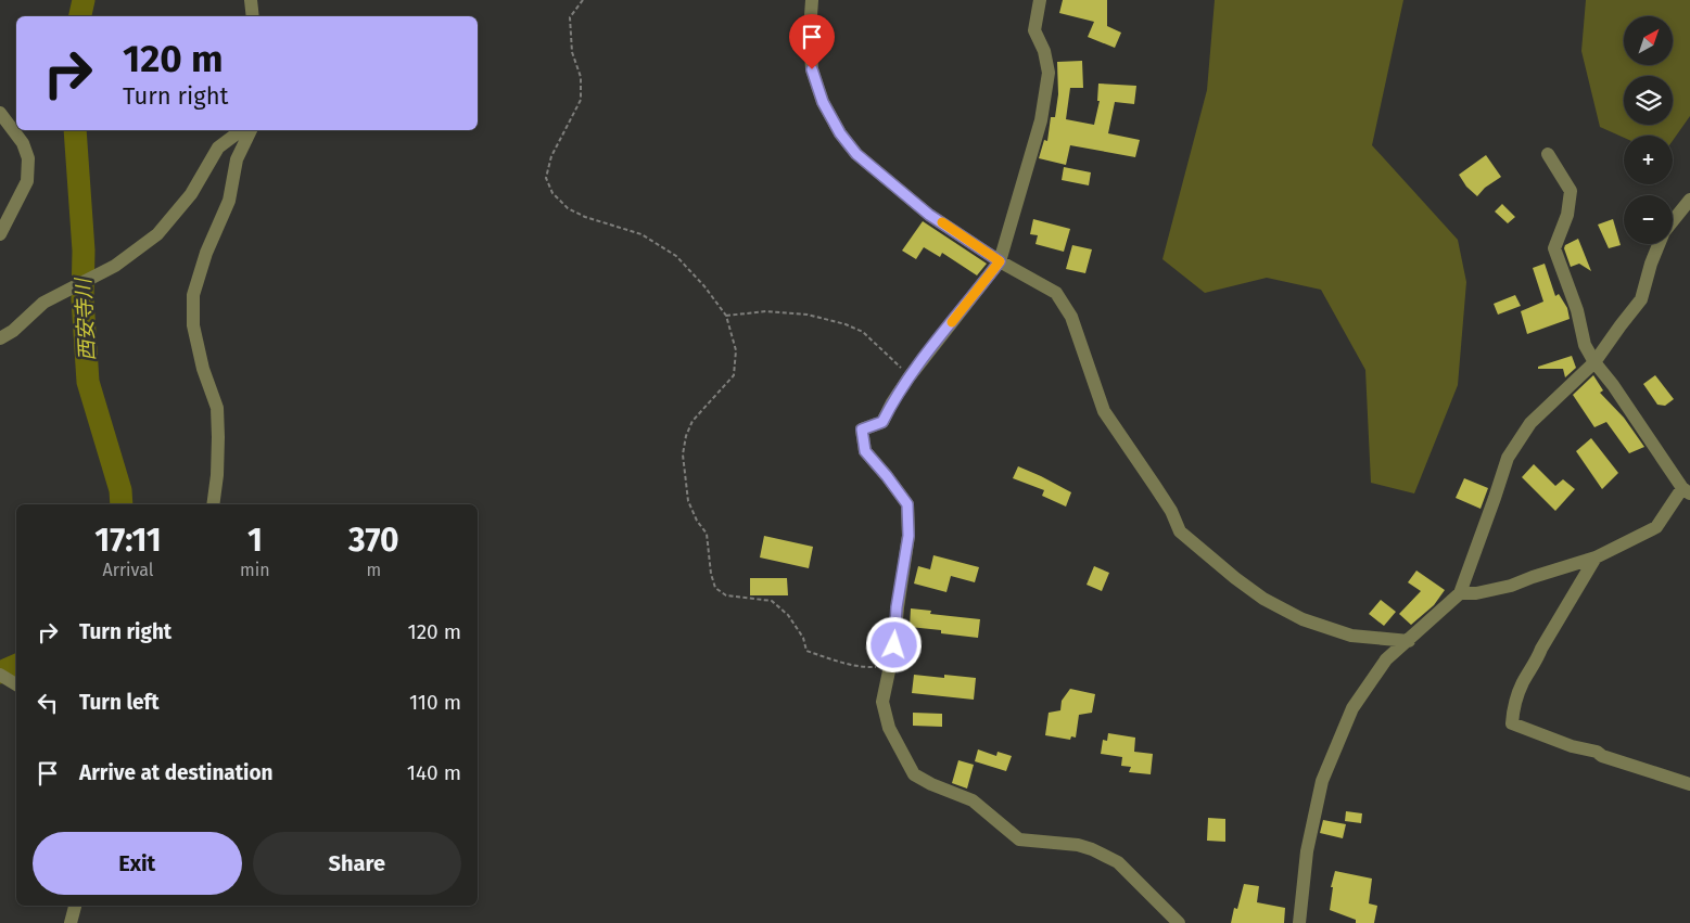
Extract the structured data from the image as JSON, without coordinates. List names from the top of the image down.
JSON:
{
  "water": ["西安寺川"],
  "north": "top right",
  "page": {
    "map_buttons": ["+", "−"],
    "turn": ["120 m", "Turn right"],
    "eta": [
      "17:11",
      "Arrival",
      "1",
      "min",
      "370",
      "m"
    ],
    "list": [
      {
        "name": "Turn right",
        "value": "120 m"
      },
      {
        "name": "Turn left",
        "value": "110 m"
      },
      {
        "name": "Arrive at destination",
        "value": "140 m"
      }
    ],
    "buttons": ["Exit", "Share"]
  }
}
